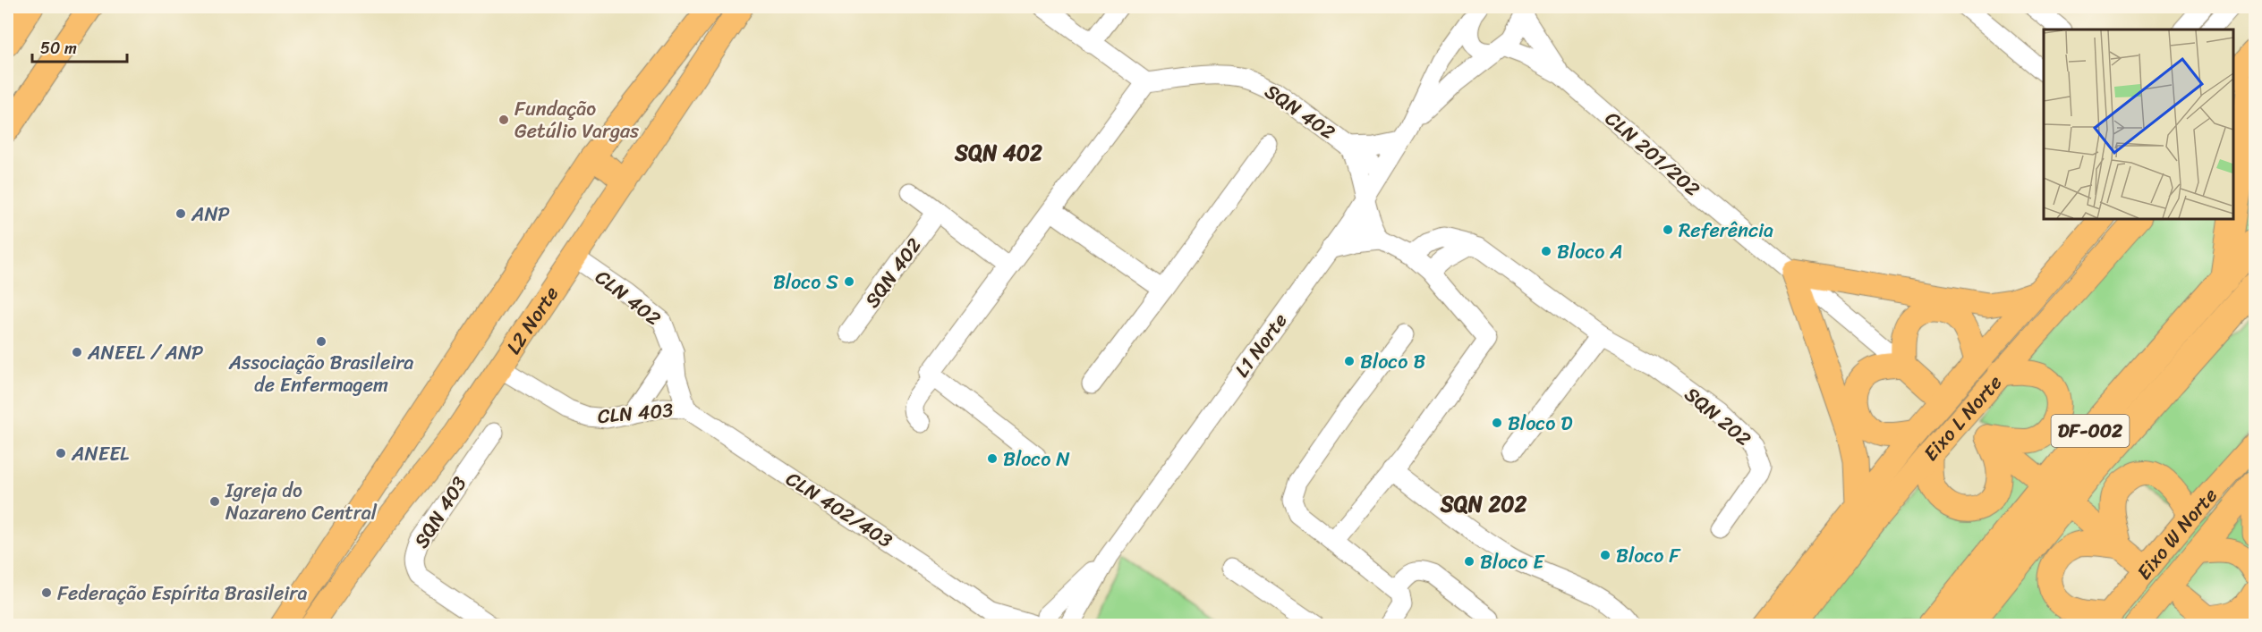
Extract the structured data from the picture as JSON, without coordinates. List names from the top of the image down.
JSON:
{
  "streets": {
    "highway": ["DF-002"],
    "main road": ["L2 Norte", "Eixo L Norte", "Eixo W Norte"],
    "street": [
      "SQN 402",
      "CLN 201/202",
      "CLN 402",
      "L1 Norte",
      "CLN 403",
      "SQN 202",
      "CLN 402/403",
      "SQN 403"
    ]
  },
  "crossings": [
    ["SQN 402", "L1 Norte"],
    ["CLN 201/202", "L1 Norte"],
    ["CLN 402", "L2 Norte"],
    ["CLN 402", "CLN 403"],
    ["CLN 402", "CLN 402/403"],
    ["L2 Norte", "CLN 403"],
    ["L1 Norte", "CLN 402/403"],
    ["CLN 403", "CLN 402/403"]
  ],
  "districts": ["SQN 402", "SQN 202"],
  "places": [
    "Fundação Getúlio Vargas",
    "ANP",
    "Referência",
    "Bloco A",
    "Bloco S",
    "Associação Brasileira de Enfermagem",
    "ANEEL / ANP",
    "Bloco B",
    "Bloco D",
    "ANEEL",
    "Bloco N",
    "Igreja do Nazareno Central",
    "Bloco F",
    "Bloco E",
    "Federação Espírita Brasileira"
  ],
  "scale_bar": "50 m"
}
